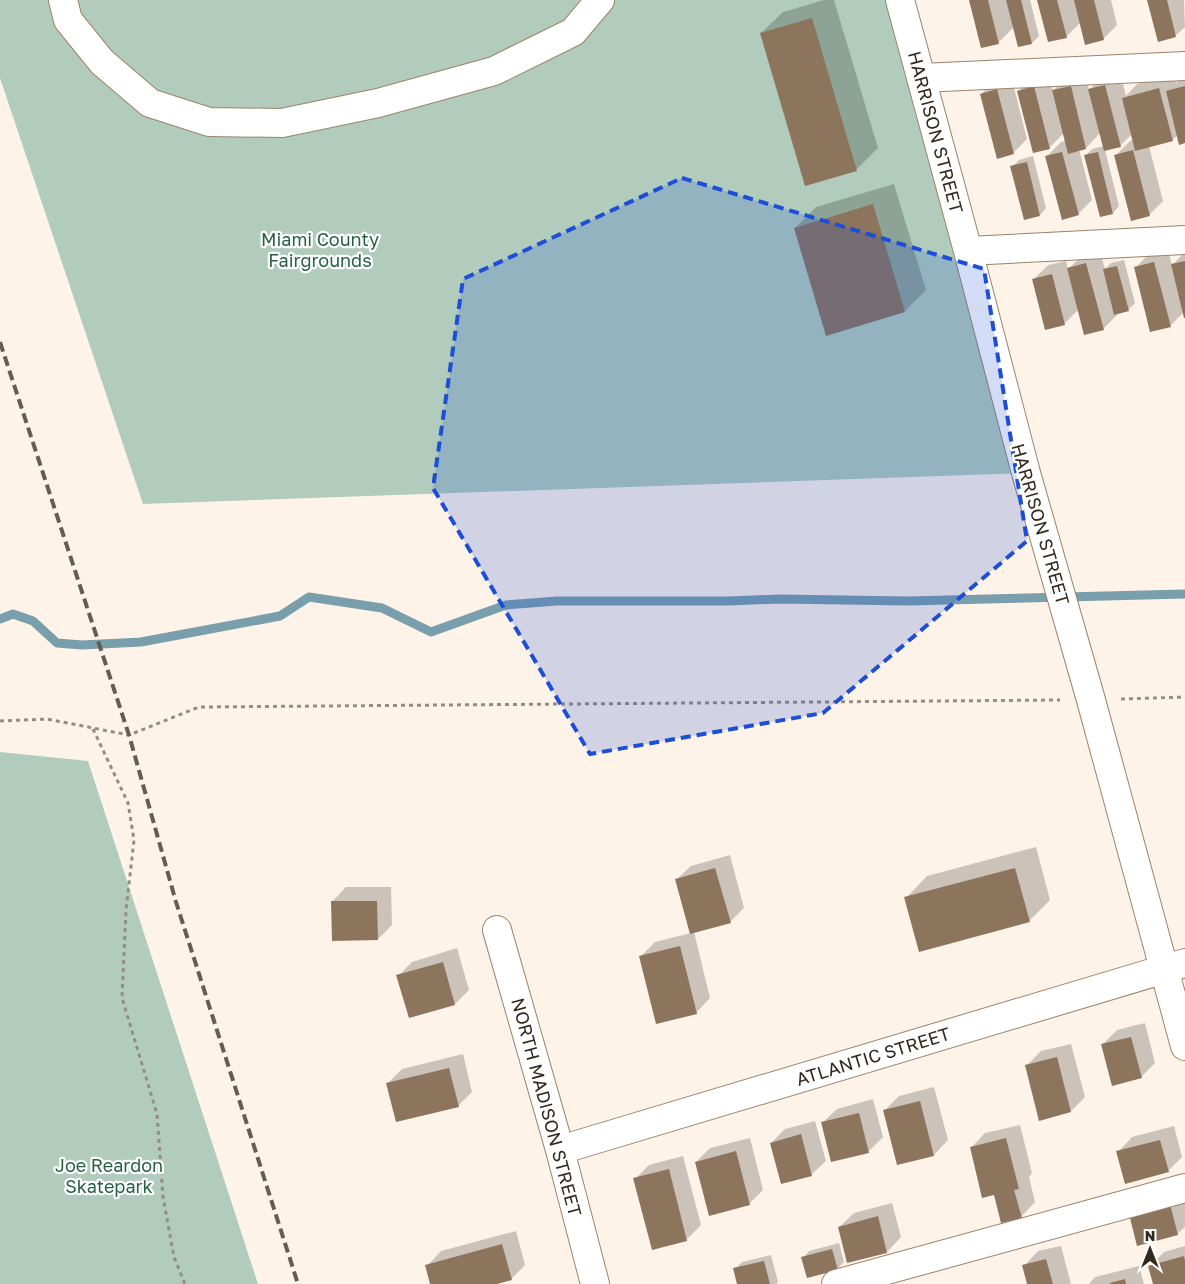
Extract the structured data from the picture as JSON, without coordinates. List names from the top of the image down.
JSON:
{
  "streets": {
    "street": ["HARRISON STREET", "ATLANTIC STREET", "NORTH MADISON STREET"]
  },
  "crossings": [
    ["HARRISON STREET", "ATLANTIC STREET"],
    ["ATLANTIC STREET", "NORTH MADISON STREET"]
  ],
  "parks": ["Miami County Fairgrounds", "Joe Reardon Skatepark"],
  "north": "top"
}
